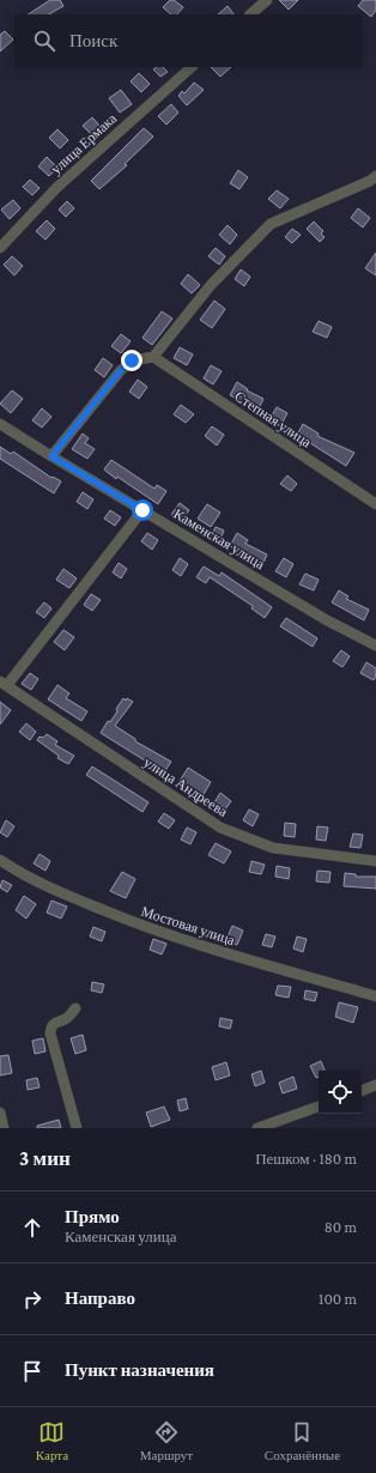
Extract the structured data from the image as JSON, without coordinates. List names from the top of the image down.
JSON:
{
  "streets": {
    "street": [
      "улица Ермака",
      "Степная улица",
      "Каменская улица",
      "улица Андреева",
      "Мостовая улица"
    ]
  },
  "page": {
    "search": "Поиск",
    "heading": ["3 мин", "Пешком · 180 m"],
    "list": [
      ["Прямо", "Каменская улица", "80 m"],
      ["Направо", "100 m"],
      "Пункт назначения"
    ],
    "nav": ["Карта", "Маршрут", "Сохранённые"]
  }
}
